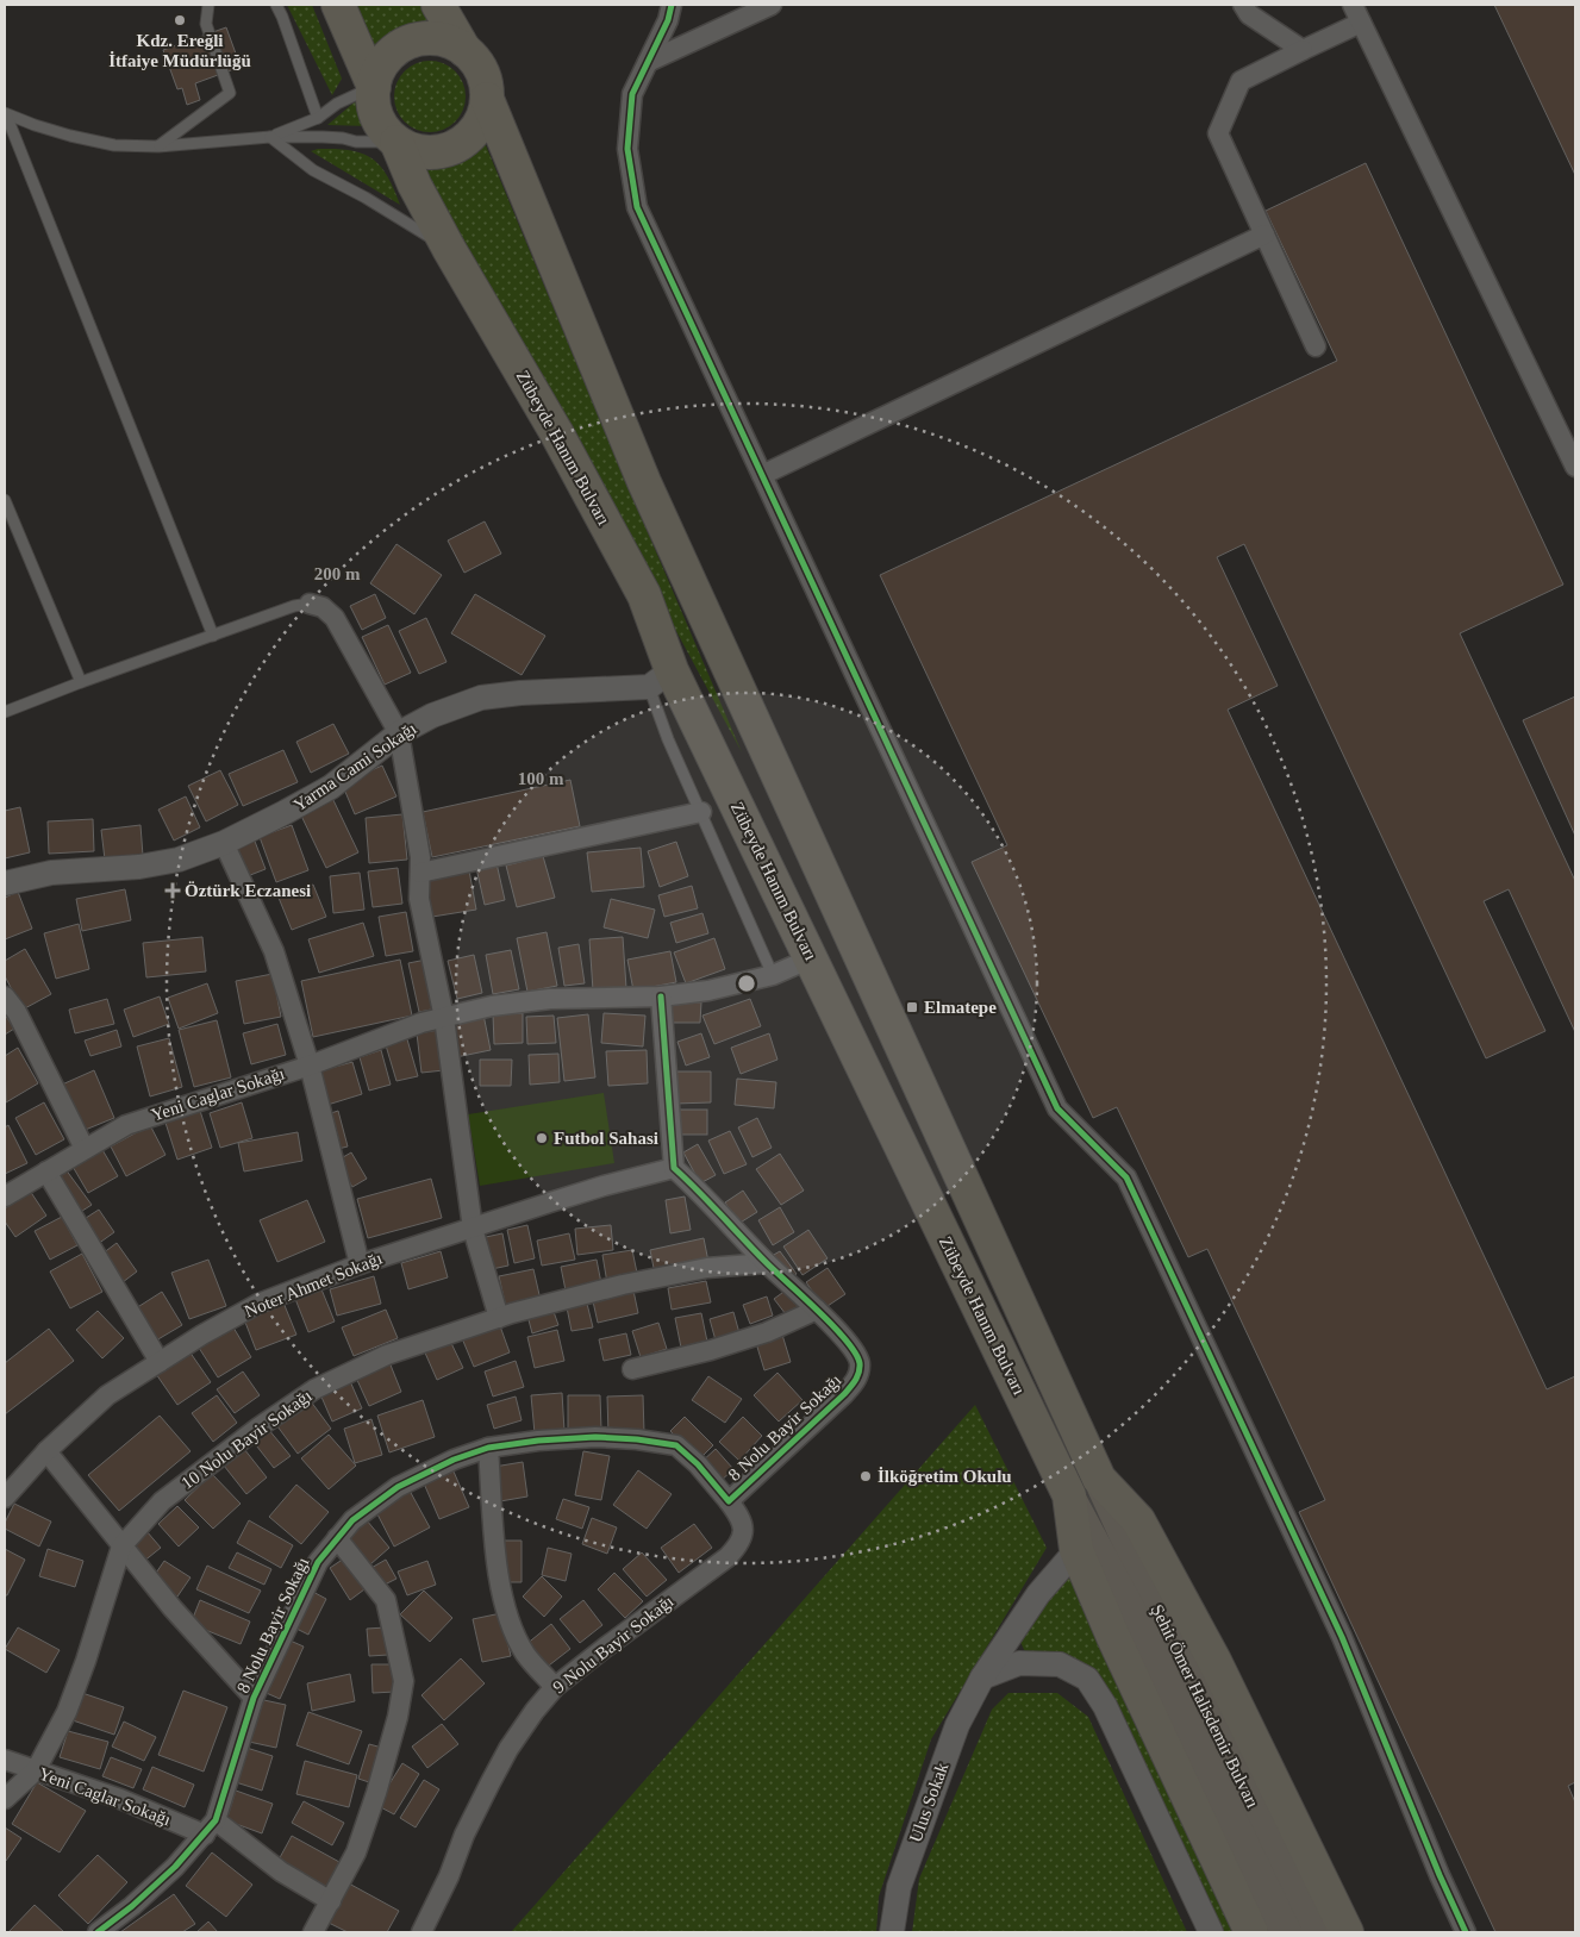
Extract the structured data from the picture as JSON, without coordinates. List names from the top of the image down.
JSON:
{
  "streets": {
    "highway": ["Zübeyde Hanım Bulvarı"],
    "main road": ["Şehit Ömer Halisdemir Bulvarı"],
    "street": [
      "Yarma Cami Sokağı",
      "Yeni Caglar Sokağı",
      "Noter Ahmet Sokağı",
      "8 Nolu Bayir Sokağı",
      "10 Nolu Bayir Sokağı",
      "9 Nolu Bayir Sokağı",
      "Ulus Sokak"
    ]
  },
  "crossings": [
    ["Zübeyde Hanım Bulvarı", "Yarma Cami Sokağı"],
    ["Zübeyde Hanım Bulvarı", "Yeni Caglar Sokağı"],
    ["Zübeyde Hanım Bulvarı", "Şehit Ömer Halisdemir Bulvarı"],
    ["Yeni Caglar Sokağı", "8 Nolu Bayir Sokağı"],
    ["Yeni Caglar Sokağı", "10 Nolu Bayir Sokağı"],
    ["Noter Ahmet Sokağı", "8 Nolu Bayir Sokağı"],
    ["8 Nolu Bayir Sokağı", "10 Nolu Bayir Sokağı"],
    ["8 Nolu Bayir Sokağı", "9 Nolu Bayir Sokağı"]
  ],
  "places": {
    "other": ["Kdz. Ereğli İtfaiye Müdürlüğü", "Futbol Sahasi", "İlköğretim Okulu"],
    "health": ["Öztürk Eczanesi"],
    "transit": ["Elmatepe"]
  },
  "rings": ["200 m", "100 m"]
}
